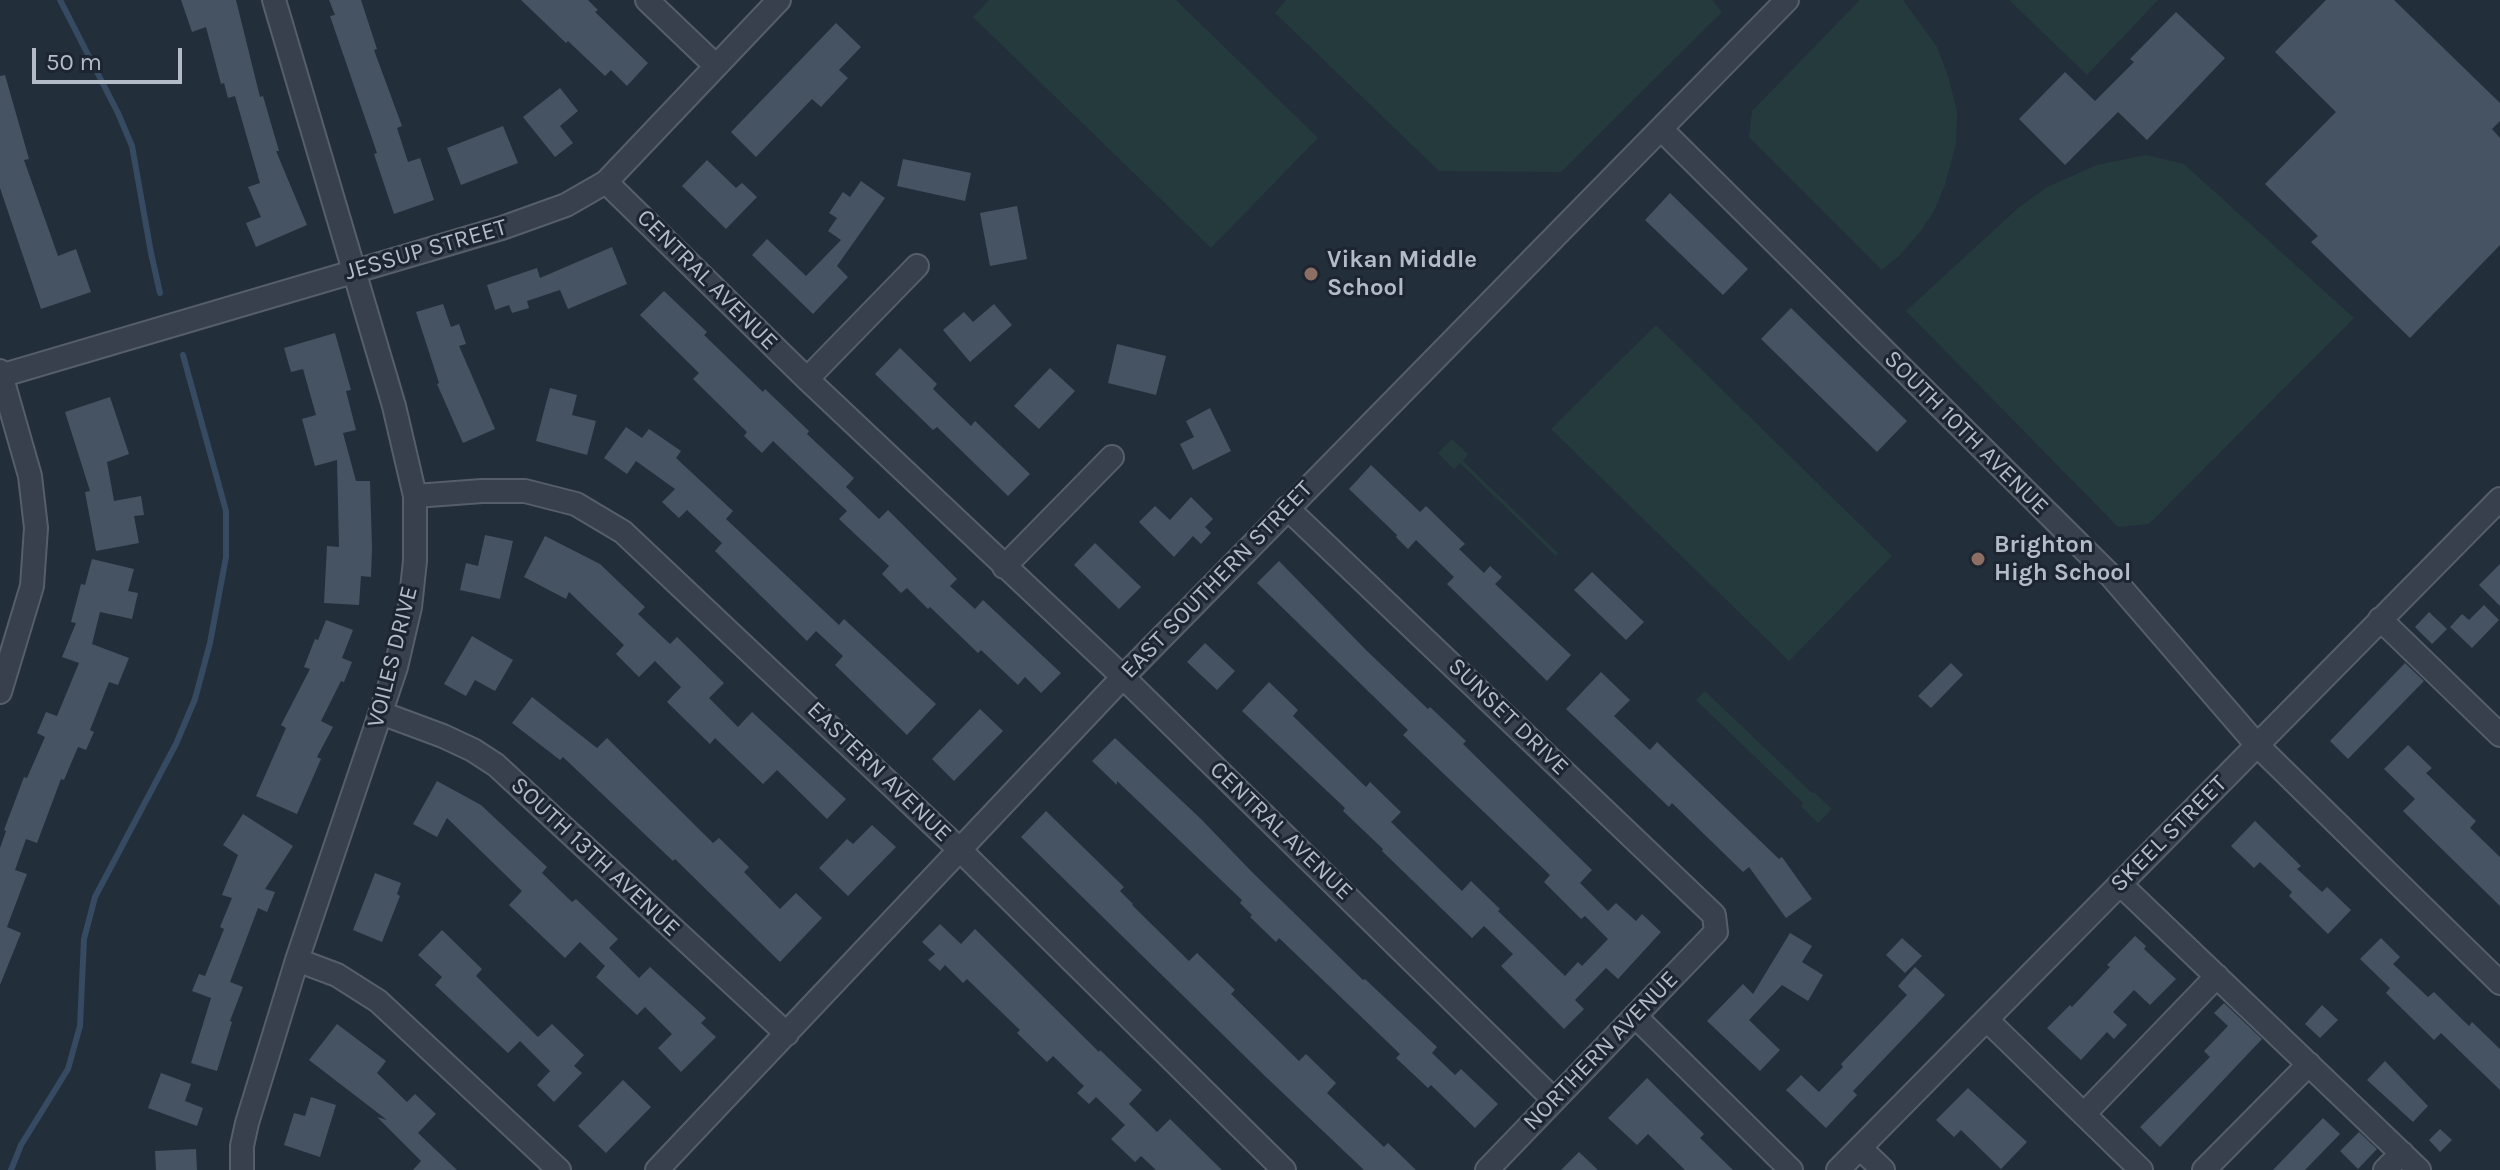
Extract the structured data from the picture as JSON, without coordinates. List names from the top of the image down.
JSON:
{
  "streets": {
    "street": [
      "JESSUP STREET",
      "CENTRAL AVENUE",
      "SOUTH 10TH AVENUE",
      "EAST SOUTHERN STREET",
      "VOILES DRIVE",
      "SUNSET DRIVE",
      "EASTERN AVENUE",
      "SKEEL STREET",
      "SOUTH 13TH AVENUE",
      "NORTHERN AVENUE"
    ]
  },
  "crossings": [
    ["JESSUP STREET", "CENTRAL AVENUE"],
    ["JESSUP STREET", "VOILES DRIVE"],
    ["CENTRAL AVENUE", "EAST SOUTHERN STREET"],
    ["CENTRAL AVENUE", "NORTHERN AVENUE"],
    ["SOUTH 10TH AVENUE", "EAST SOUTHERN STREET"],
    ["SOUTH 10TH AVENUE", "SKEEL STREET"],
    ["EAST SOUTHERN STREET", "SUNSET DRIVE"],
    ["EAST SOUTHERN STREET", "EASTERN AVENUE"],
    ["EAST SOUTHERN STREET", "SOUTH 13TH AVENUE"],
    ["VOILES DRIVE", "EASTERN AVENUE"],
    ["VOILES DRIVE", "SOUTH 13TH AVENUE"],
    ["SUNSET DRIVE", "NORTHERN AVENUE"]
  ],
  "places": ["Vikan Middle School", "Brighton High School"],
  "scale_bar": "50 m"
}
